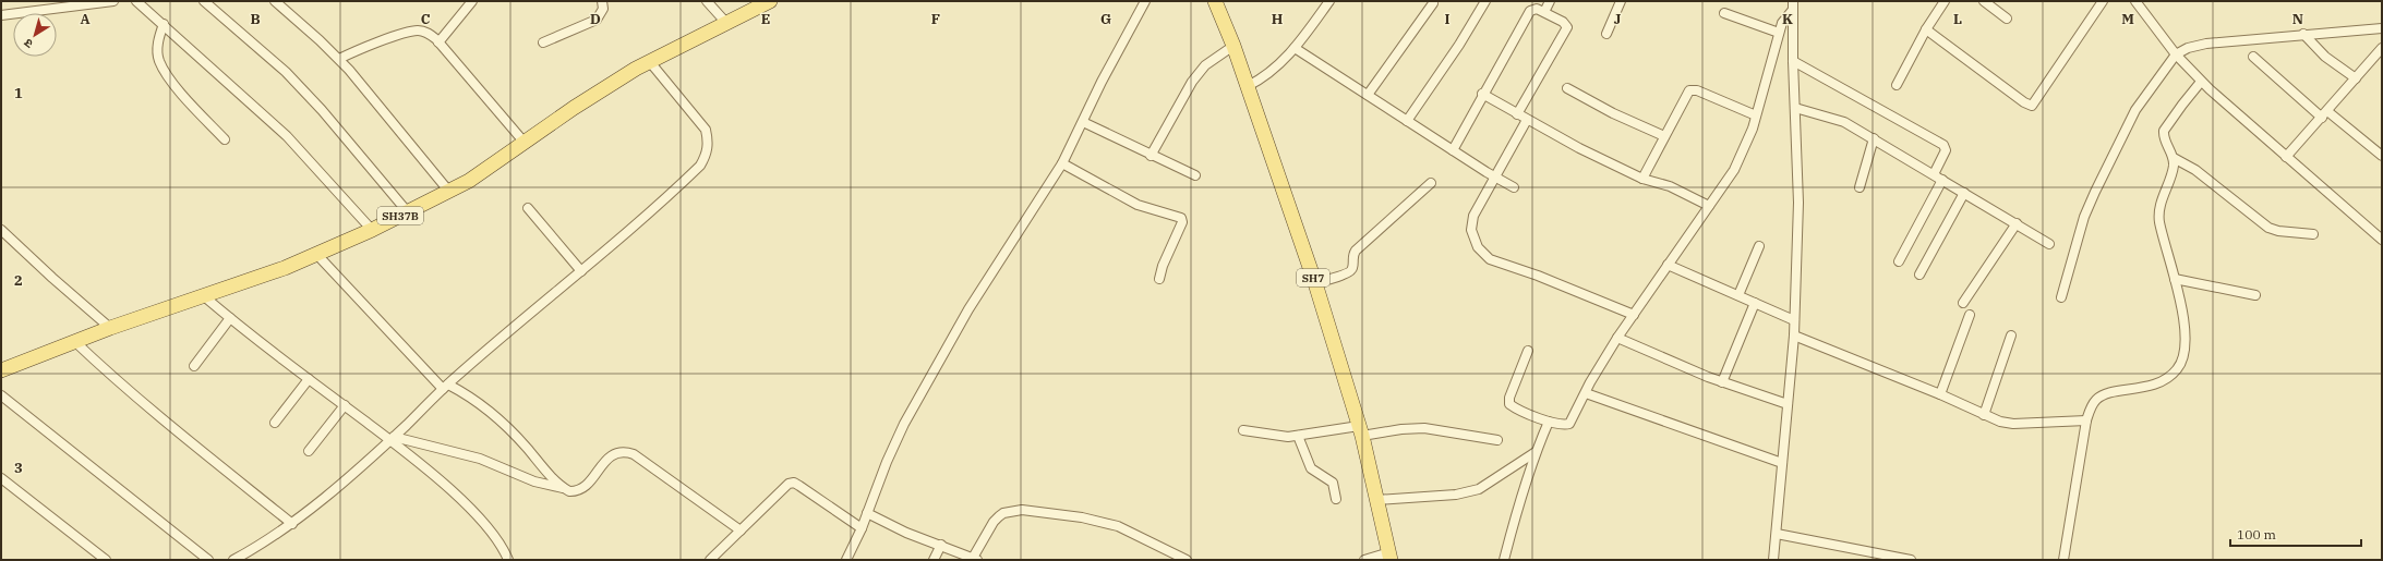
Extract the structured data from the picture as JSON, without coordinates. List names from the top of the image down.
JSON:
{
  "streets": {
    "main road": ["SH37B", "SH7"]
  },
  "scale_bar": "100 m",
  "north": "bottom left",
  "grid": {
    "columns": [
      "A",
      "B",
      "C",
      "D",
      "E",
      "F",
      "G",
      "H",
      "I",
      "J",
      "K",
      "L",
      "M",
      "N"
    ],
    "rows": ["1", "2", "3"]
  }
}
